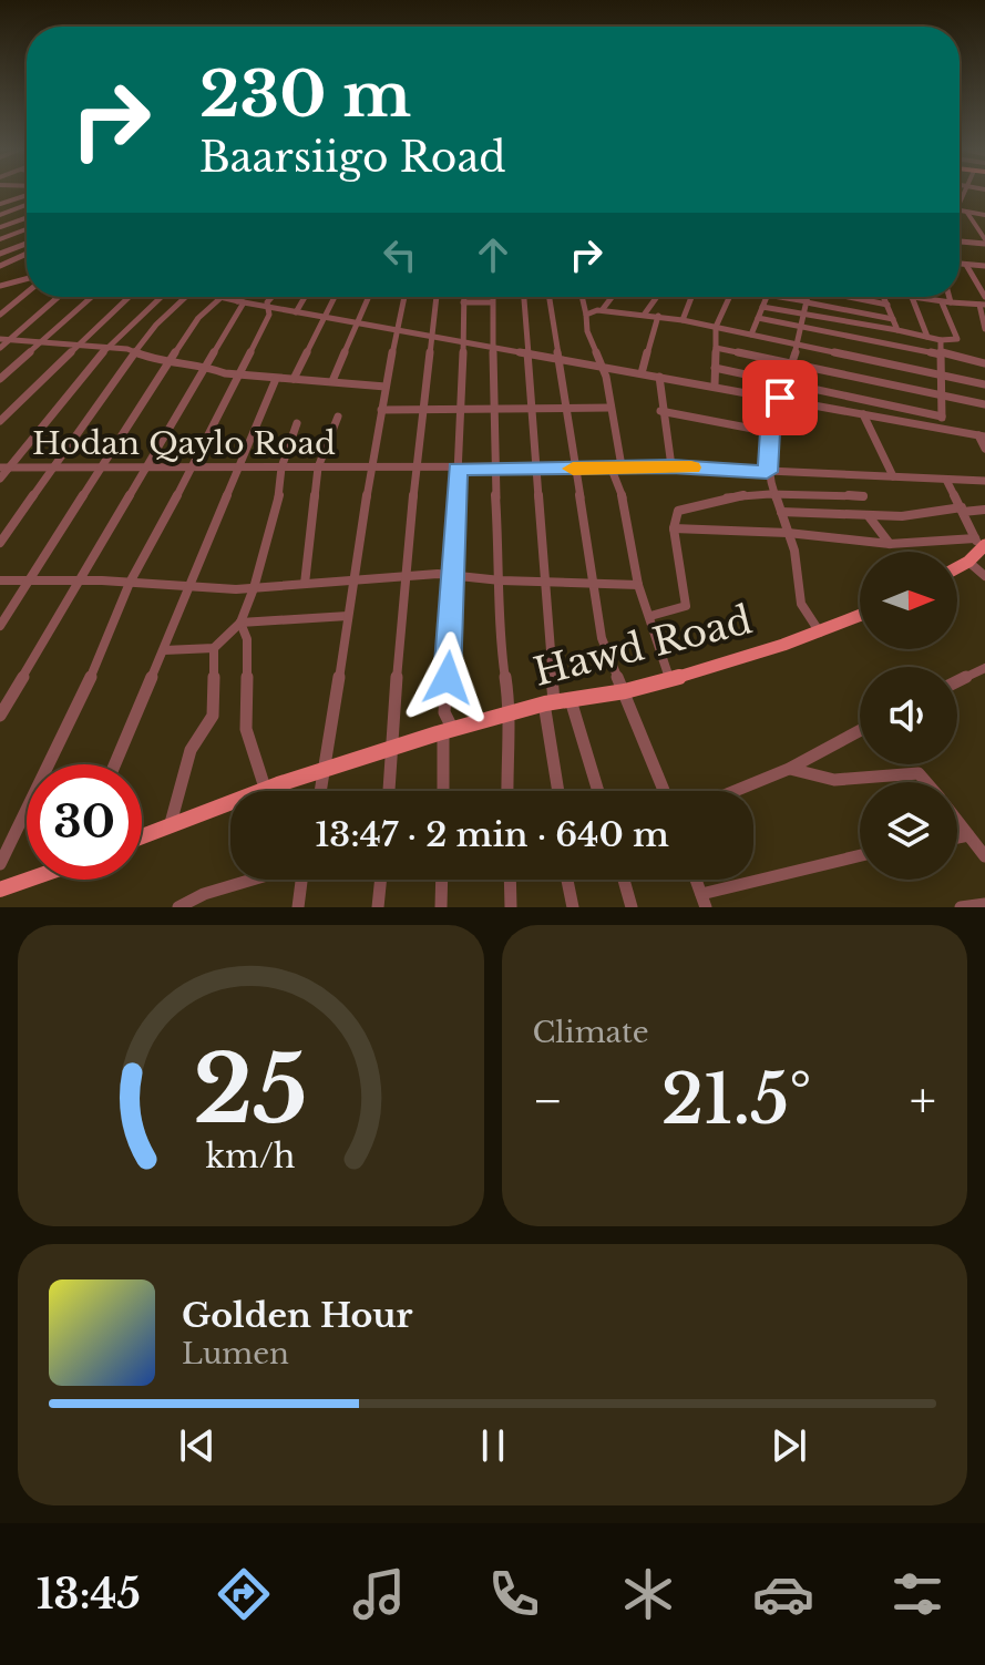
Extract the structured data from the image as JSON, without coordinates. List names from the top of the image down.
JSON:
{
  "streets": {
    "main road": ["Hawd Road"],
    "street": ["Hodan Qaylo Road"]
  },
  "north": "right",
  "page": {
    "turn": ["230 m", "Baarsiigo Road"],
    "limit": "30",
    "trip": "13:47 · 2 min · 640 m",
    "tile": "Climate",
    "heat": ["−", "21.5°", "+"],
    "song": ["Golden Hour", "Lumen"],
    "tabs": "13:45",
    "gauge": ["25", "km/h"]
  }
}
